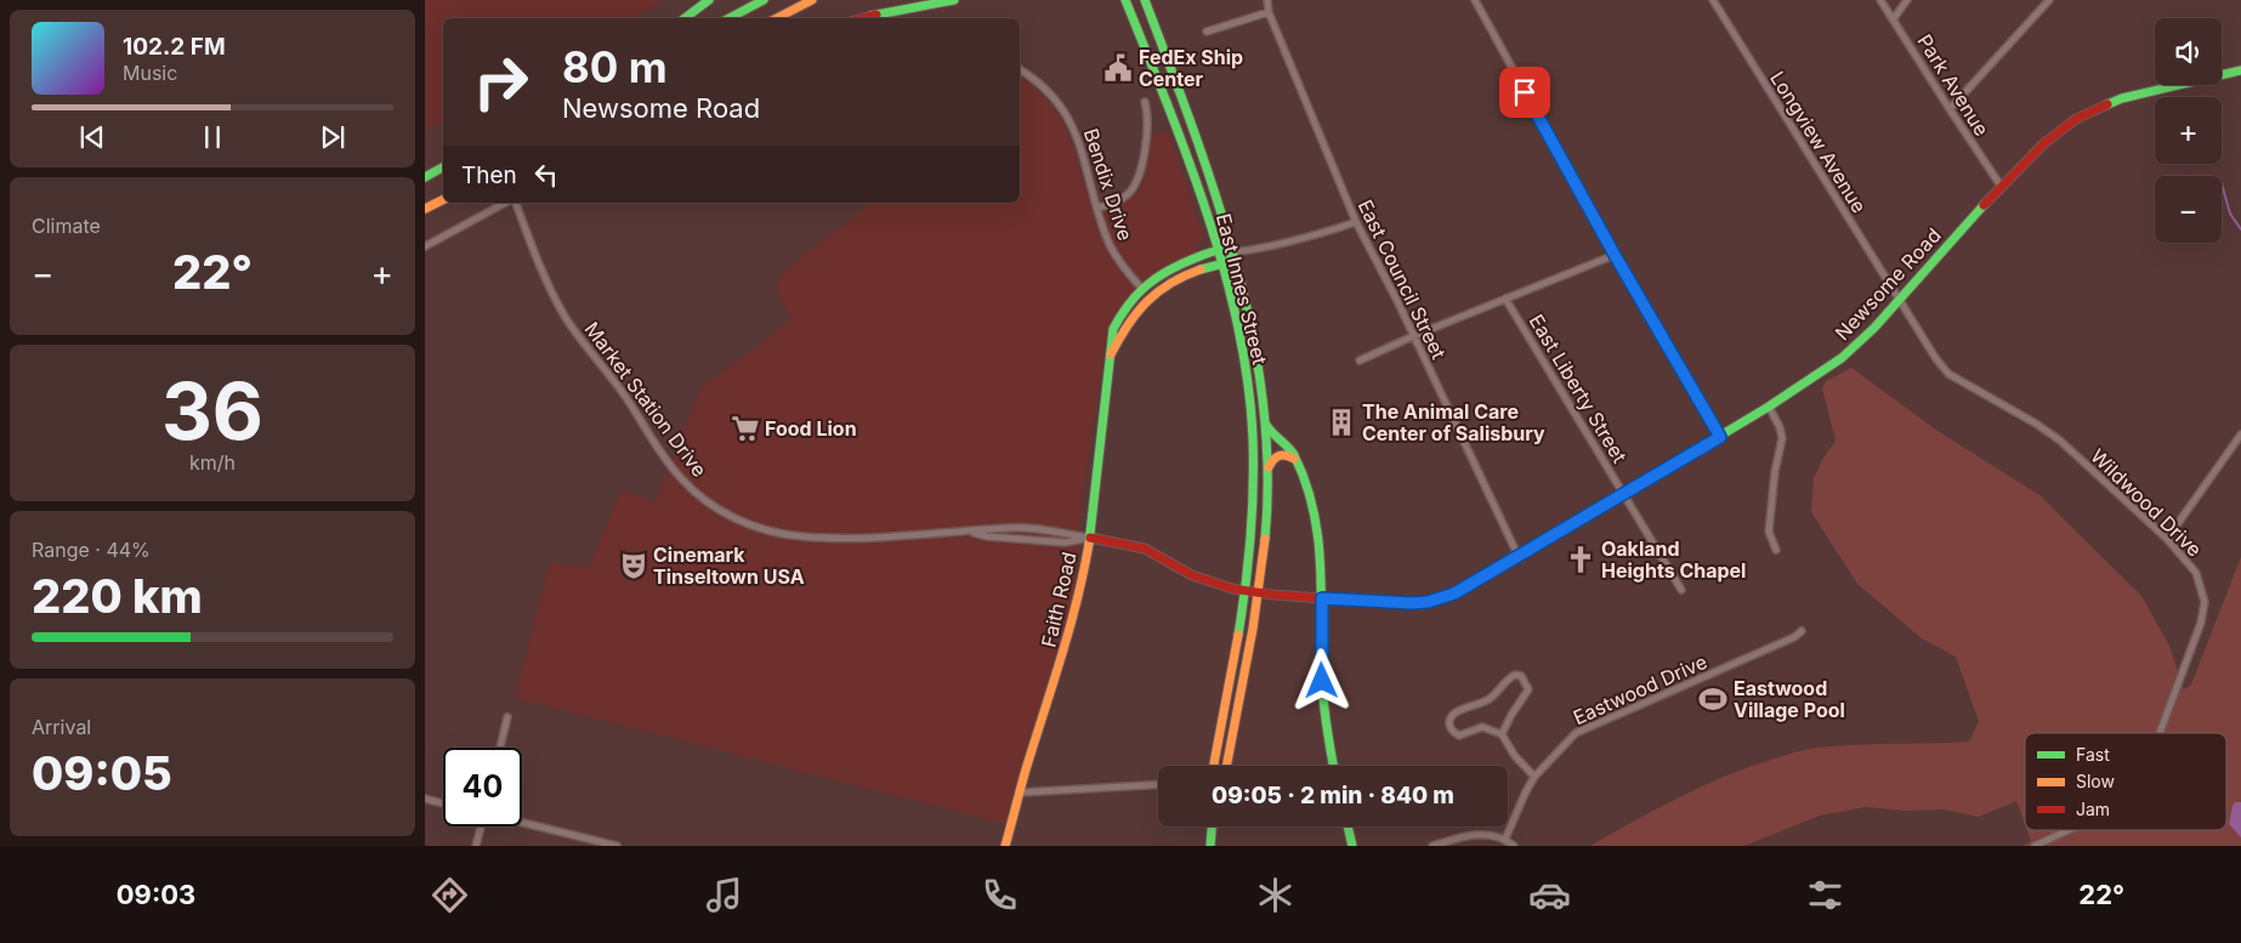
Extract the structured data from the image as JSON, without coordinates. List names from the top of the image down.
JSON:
{
  "streets": {
    "main road": [
      "Newsome Road",
      "East Innes Street",
      "Market Station Drive",
      "Faith Road"
    ],
    "street": [
      "Park Avenue",
      "Longview Avenue",
      "Bendix Drive",
      "East Council Street",
      "East Liberty Street",
      "Wildwood Drive",
      "Eastwood Drive"
    ]
  },
  "crossings": [
    ["Park Avenue", "Newsome Road"],
    ["Longview Avenue", "Newsome Road"],
    ["Longview Avenue", "Wildwood Drive"],
    ["Bendix Drive", "Faith Road"],
    ["East Council Street", "Newsome Road"],
    ["Newsome Road", "East Innes Street"],
    ["Newsome Road", "East Liberty Street"],
    ["Newsome Road", "Market Station Drive"],
    ["Newsome Road", "Wildwood Drive"],
    ["East Innes Street", "Market Station Drive"],
    ["East Innes Street", "Faith Road"],
    ["Market Station Drive", "Faith Road"]
  ],
  "places": {
    "public building": ["FedEx Ship Center"],
    "building": ["The Animal Care Center of Salisbury"],
    "supermarket": ["Food Lion"],
    "church": ["Oakland Heights Chapel"],
    "theatre": ["Cinemark Tinseltown USA"],
    "sports": ["Eastwood Village Pool"]
  },
  "legend": ["Fast", "Slow", "Jam"],
  "page": {
    "map_buttons": ["+", "−"],
    "turn": ["80 m", "Newsome Road"],
    "song": ["102.2 FM", "Music"],
    "then": "Then",
    "tile": [
      "Climate",
      ["36", "km/h"],
      ["Range · 44%", "220 km"],
      ["Arrival", "09:05"]
    ],
    "heat": ["−", "22°", "+"],
    "limit": "40",
    "trip": "09:05 · 2 min · 840 m",
    "tabs": ["09:03", "22°"]
  }
}
